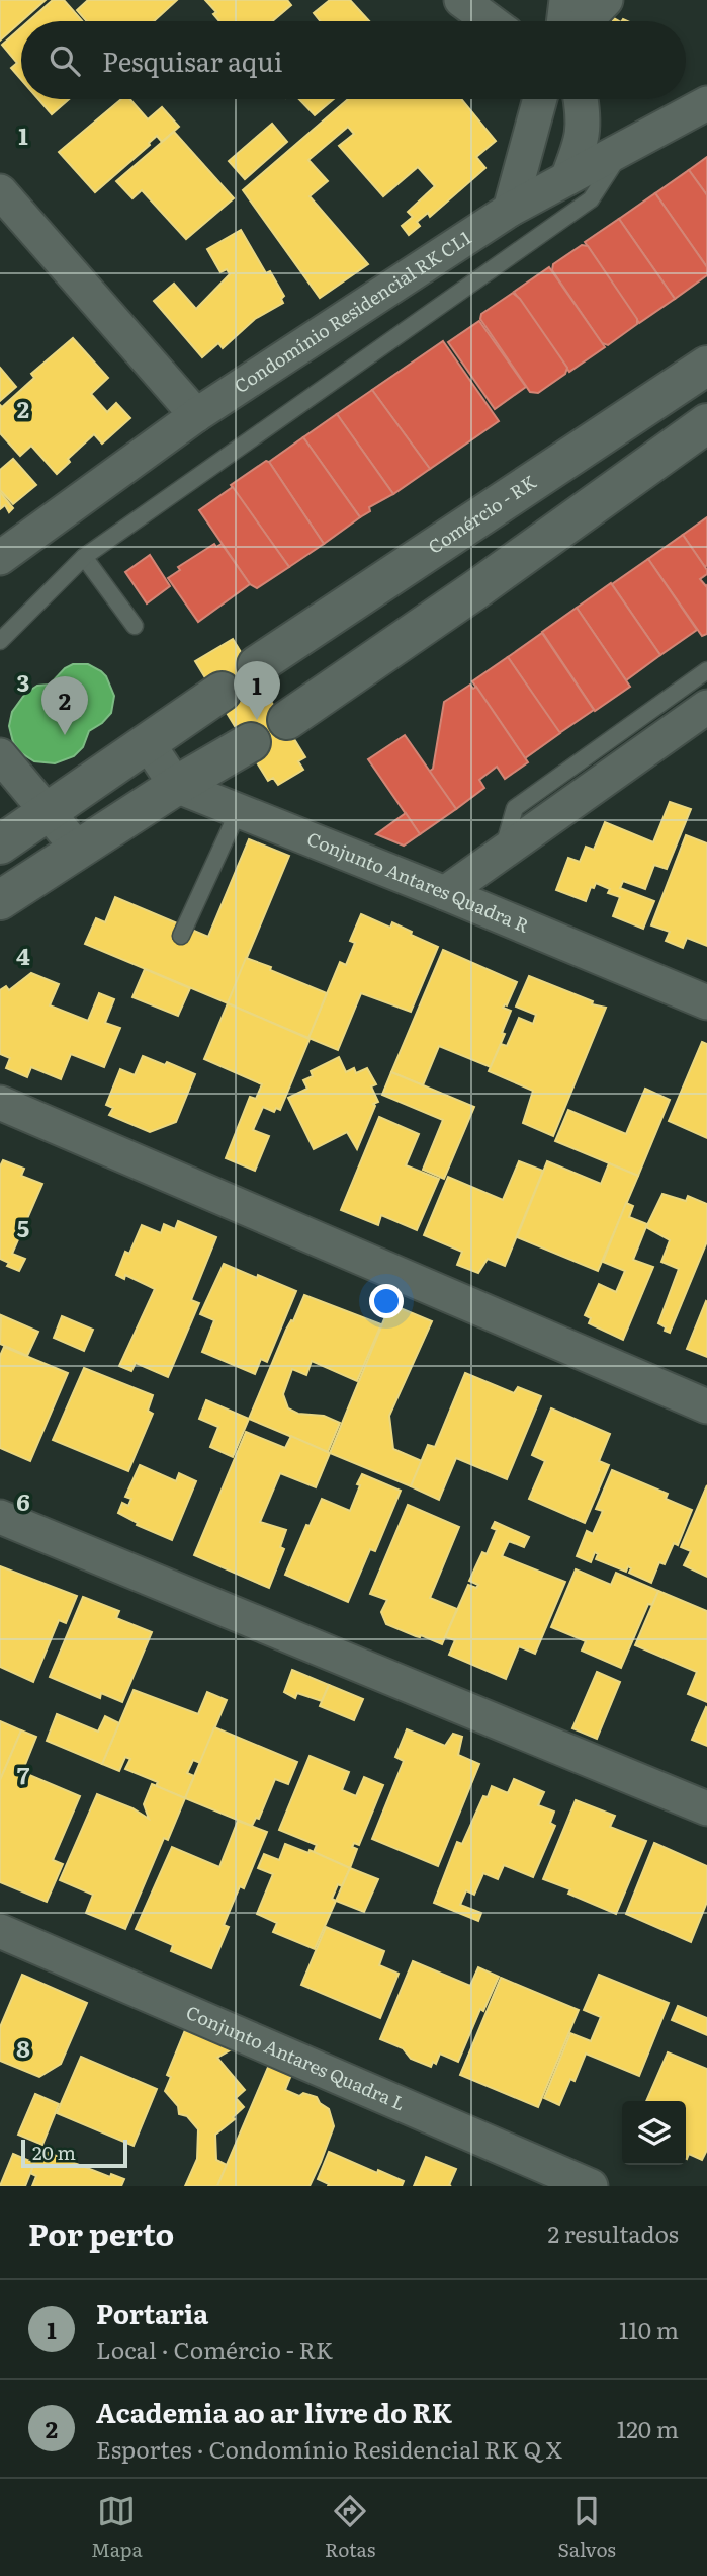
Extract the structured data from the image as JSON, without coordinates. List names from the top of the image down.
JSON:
{
  "streets": {
    "street": [
      "Condomínio Residencial RK CL1",
      "Comércio - RK",
      "Conjunto Antares Quadra R",
      "Conjunto Antares Quadra L"
    ]
  },
  "scale_bar": "20 m",
  "page": {
    "search": "Pesquisar aqui",
    "pins": ["1", "2"],
    "scale": "20 m",
    "heading": ["Por perto", "2 resultados"],
    "list": [
      {
        "mark": "1",
        "name": "Portaria",
        "note": "Local · Comércio - RK",
        "value": "110 m"
      },
      {
        "mark": "2",
        "name": "Academia ao ar livre do RK",
        "note": "Esportes · Condomínio Residencial RK Q X",
        "value": "120 m"
      }
    ],
    "nav": ["Mapa", "Rotas", "Salvos"]
  },
  "grid": {
    "rows": [
      "1",
      "2",
      "3",
      "4",
      "5",
      "6",
      "7",
      "8"
    ]
  }
}
